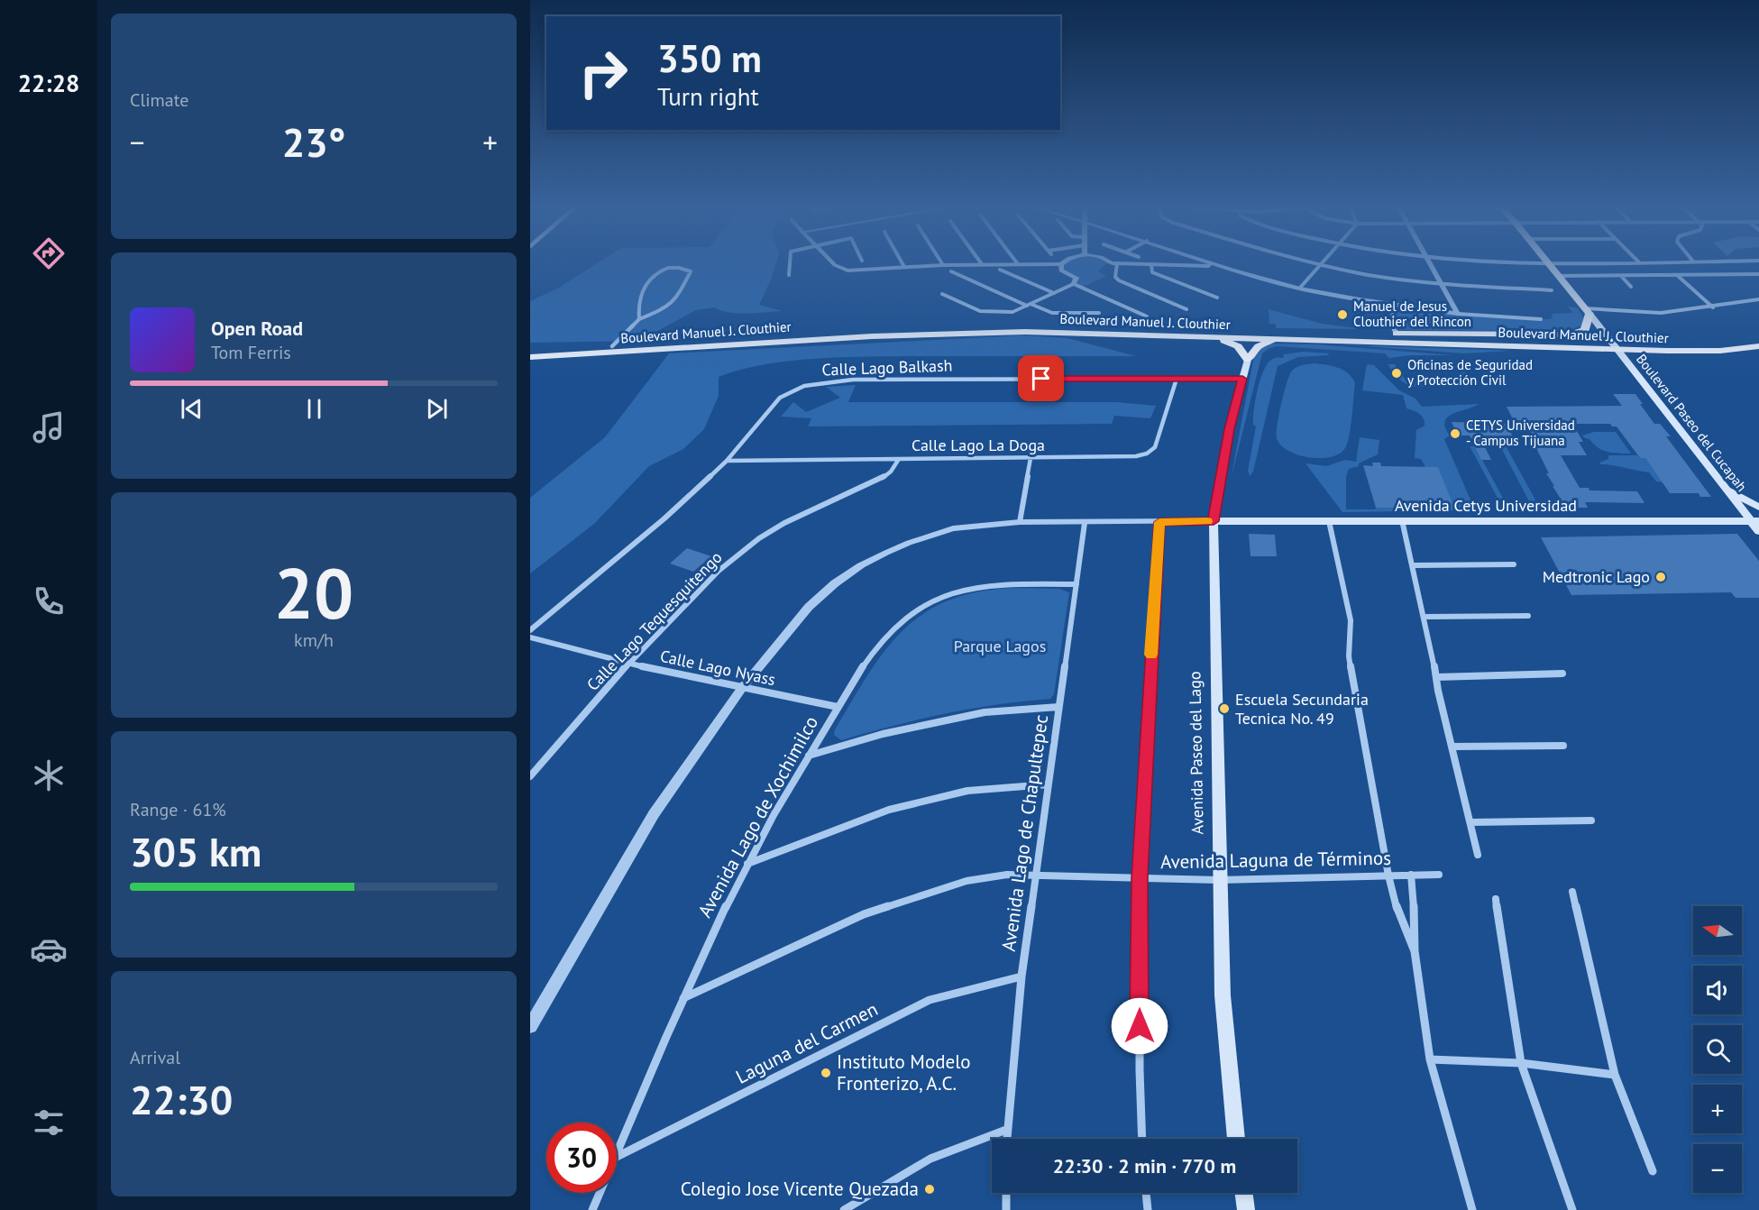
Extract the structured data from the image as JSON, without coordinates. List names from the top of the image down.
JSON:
{
  "streets": {
    "main road": [
      "Boulevard Manuel J. Clouthier",
      "Boulevard Paseo del Cucapah",
      "Avenida Cetys Universidad",
      "Avenida Paseo del Lago"
    ],
    "street": [
      "Calle Lago Balkash",
      "Calle Lago La Doga",
      "Calle Lago Tequesquitengo",
      "Calle Lago Nyass",
      "Avenida Lago de Xochimilco",
      "Avenida Lago de Chapultepec",
      "Avenida Laguna de Términos",
      "Laguna del Carmen"
    ]
  },
  "crossings": [
    ["Calle Lago Balkash", "Calle Lago La Doga"],
    ["Calle Lago Balkash", "Avenida Paseo del Lago"],
    ["Boulevard Paseo del Cucapah", "Avenida Cetys Universidad"],
    ["Calle Lago La Doga", "Calle Lago Tequesquitengo"],
    ["Avenida Cetys Universidad", "Avenida Paseo del Lago"],
    ["Calle Lago Tequesquitengo", "Calle Lago Nyass"],
    ["Calle Lago Nyass", "Avenida Lago de Xochimilco"],
    ["Avenida Paseo del Lago", "Avenida Laguna de Términos"],
    ["Avenida Lago de Xochimilco", "Avenida Lago de Chapultepec"],
    ["Avenida Lago de Xochimilco", "Avenida Laguna de Términos"],
    ["Avenida Lago de Chapultepec", "Avenida Laguna de Términos"],
    ["Avenida Lago de Chapultepec", "Laguna del Carmen"]
  ],
  "parks": ["Parque Lagos"],
  "places": [
    "Manuel de Jesus Clouthier del Rincon",
    "Oficinas de Seguridad y Protección Civil",
    "CETYS Universidad - Campus Tijuana",
    "Medtronic Lago",
    "Escuela Secundaria Tecnica No. 49",
    "Instituto Modelo Fronterizo, A.C.",
    "Colegio Jose Vicente Quezada"
  ],
  "north": "left",
  "page": {
    "tabs": "22:28",
    "tile": [
      "Climate",
      ["20", "km/h"],
      ["Range · 61%", "305 km"],
      ["Arrival", "22:30"]
    ],
    "turn": ["350 m", "Turn right"],
    "heat": ["−", "23°", "+"],
    "song": ["Open Road", "Tom Ferris"],
    "map_buttons": ["+", "−"],
    "limit": "30",
    "trip": "22:30 · 2 min · 770 m"
  }
}
